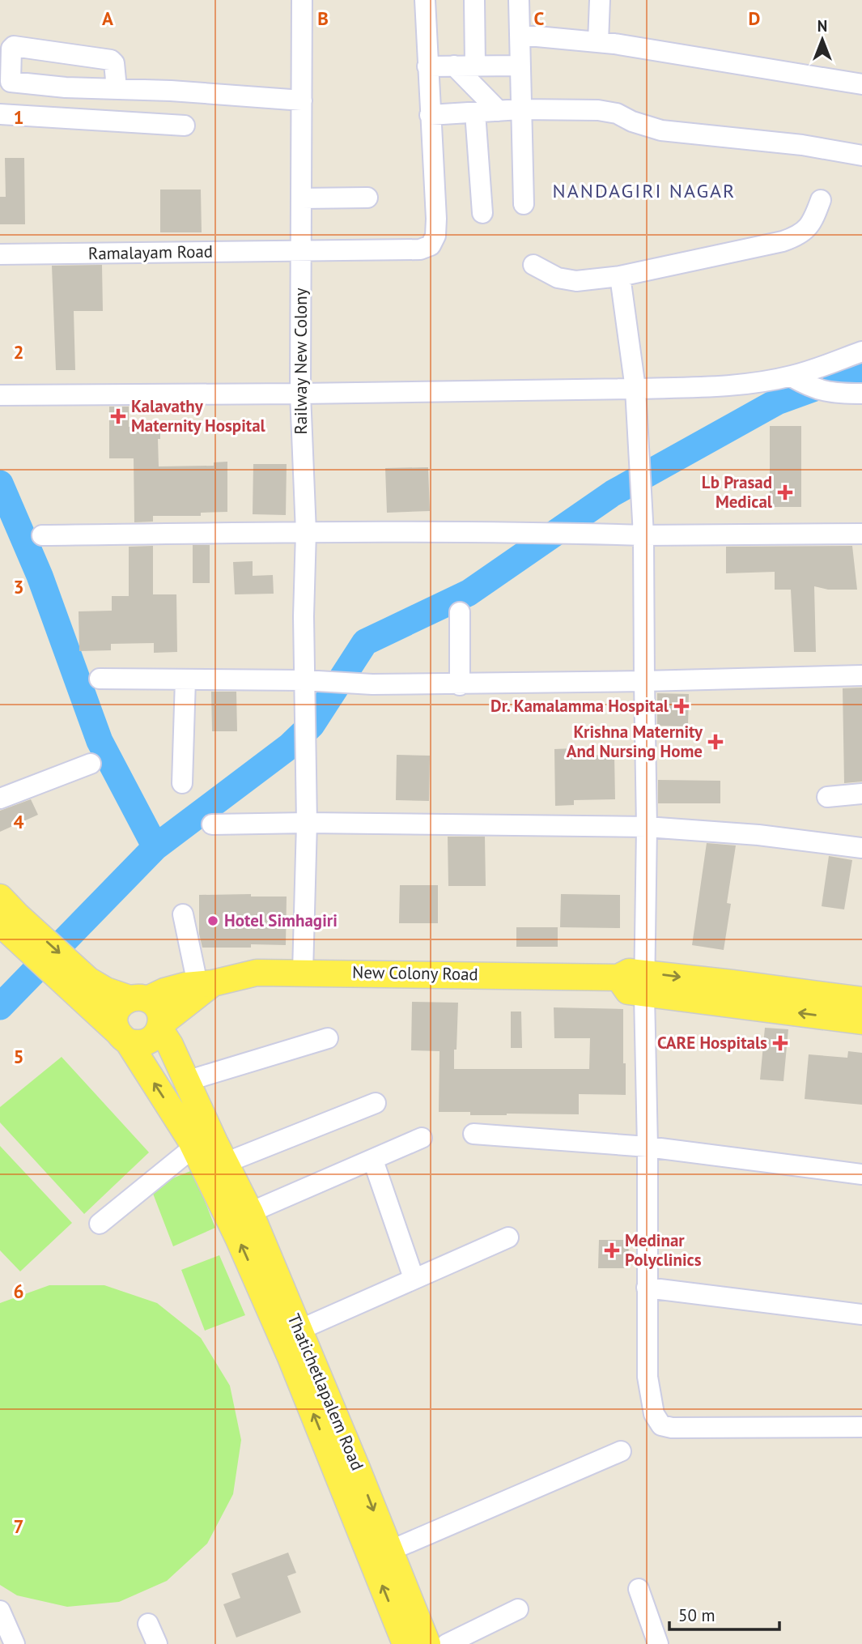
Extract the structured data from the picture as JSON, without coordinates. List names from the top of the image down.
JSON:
{
  "streets": {
    "main road": ["New Colony Road", "Thatichetlapalem Road"],
    "street": ["Ramalayam Road", "Railway New Colony"]
  },
  "crossings": [
    ["Ramalayam Road", "Railway New Colony"],
    ["Railway New Colony", "New Colony Road"]
  ],
  "districts": ["NANDAGIRI NAGAR"],
  "places": {
    "health": [
      "Kalavathy Maternity Hospital",
      "Lb Prasad Medical",
      "Dr. Kamalamma Hospital",
      "Krishna Maternity And Nursing Home",
      "CARE Hospitals",
      "Medinar Polyclinics"
    ],
    "other": ["Hotel Simhagiri"]
  },
  "scale_bar": "50 m",
  "north": "top",
  "grid": {
    "columns": [
      "A",
      "B",
      "C",
      "D"
    ],
    "rows": [
      "1",
      "2",
      "3",
      "4",
      "5",
      "6",
      "7"
    ]
  }
}
